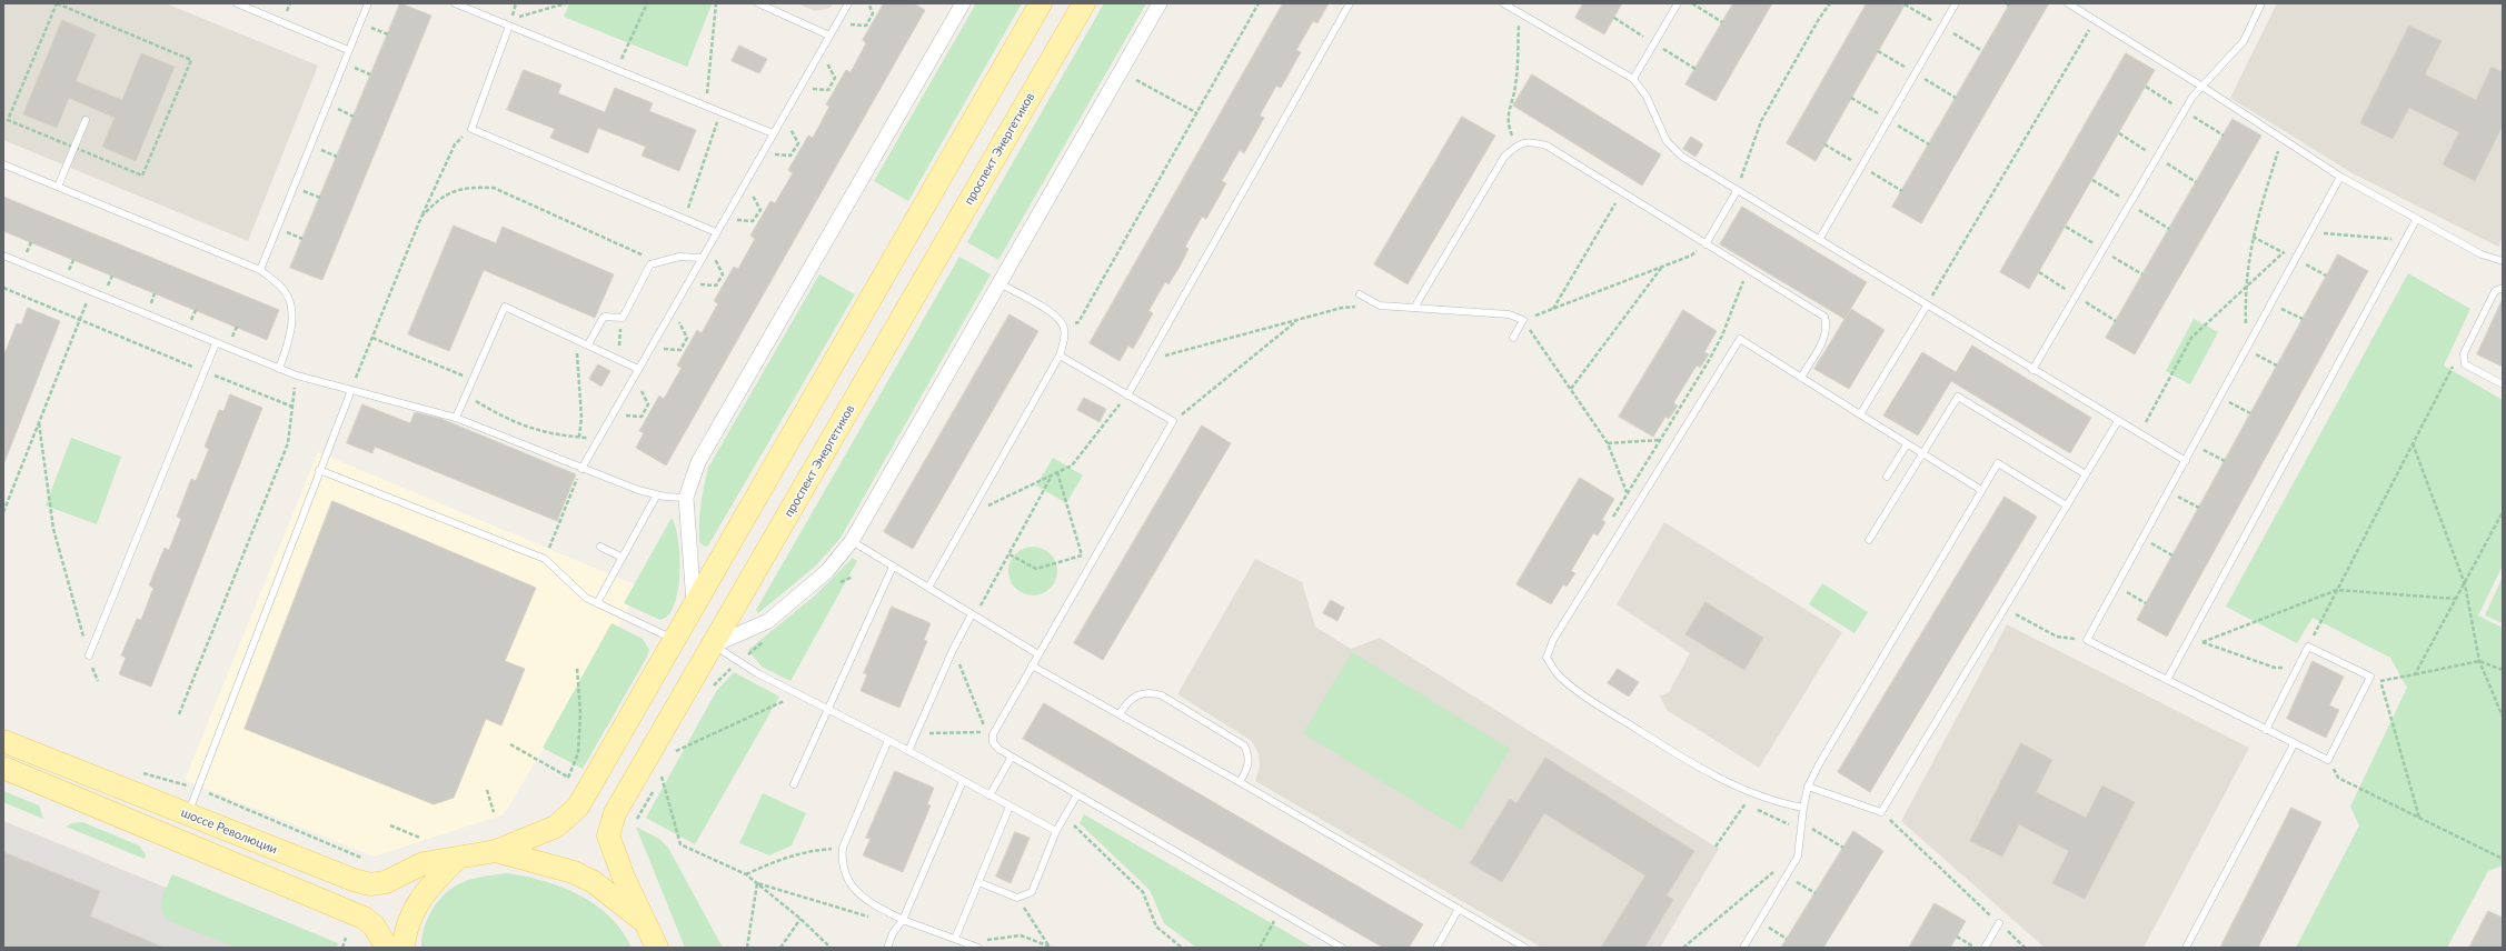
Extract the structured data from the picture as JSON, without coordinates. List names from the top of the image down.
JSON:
{
  "streets": {
    "main road": ["проспект Энергетиков", "шоссе Революции"]
  },
  "crossings": [
    ["проспект Энергетиков", "шоссе Революции"]
  ]
}
